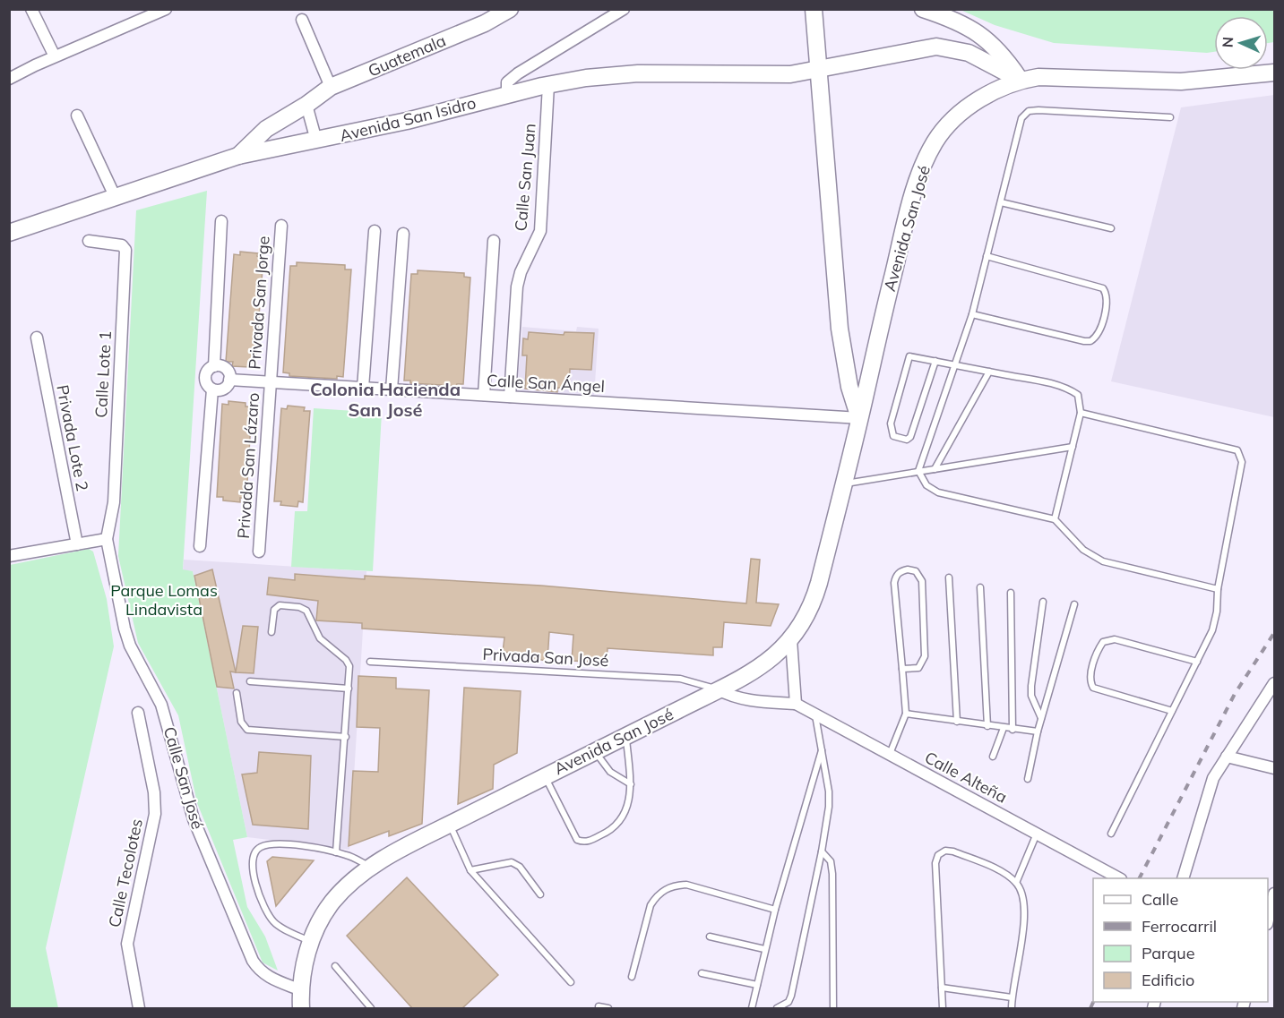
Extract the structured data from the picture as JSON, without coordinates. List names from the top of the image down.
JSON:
{
  "streets": {
    "main road": ["Guatemala", "Avenida San Isidro", "Avenida San José"],
    "street": [
      "Calle San Juan",
      "Privada San Jorge",
      "Calle Lote 1",
      "Calle San Ángel",
      "Privada Lote 2",
      "Privada San Lázaro",
      "Calle Alteña",
      "Calle San José",
      "Calle Tecolotes"
    ],
    "lane": ["Privada San José"]
  },
  "crossings": [
    ["Guatemala", "Avenida San Isidro"],
    ["Avenida San Isidro", "Calle San Juan"],
    ["Calle San Juan", "Calle San Ángel"],
    ["Avenida San José", "Calle San Ángel"],
    ["Avenida San José", "Privada San José"],
    ["Avenida San José", "Calle Alteña"],
    ["Avenida San José", "Calle San José"],
    ["Privada San Jorge", "Calle San Ángel"],
    ["Privada San Jorge", "Privada San Lázaro"],
    ["Calle Lote 1", "Calle San José"],
    ["Calle San Ángel", "Privada San Lázaro"],
    ["Privada San José", "Calle Alteña"]
  ],
  "districts": ["Colonia Hacienda San José"],
  "parks": ["Parque Lomas Lindavista"],
  "legend": [
    "Calle",
    "Ferrocarril",
    "Parque",
    "Edificio"
  ],
  "north": "left"
}
